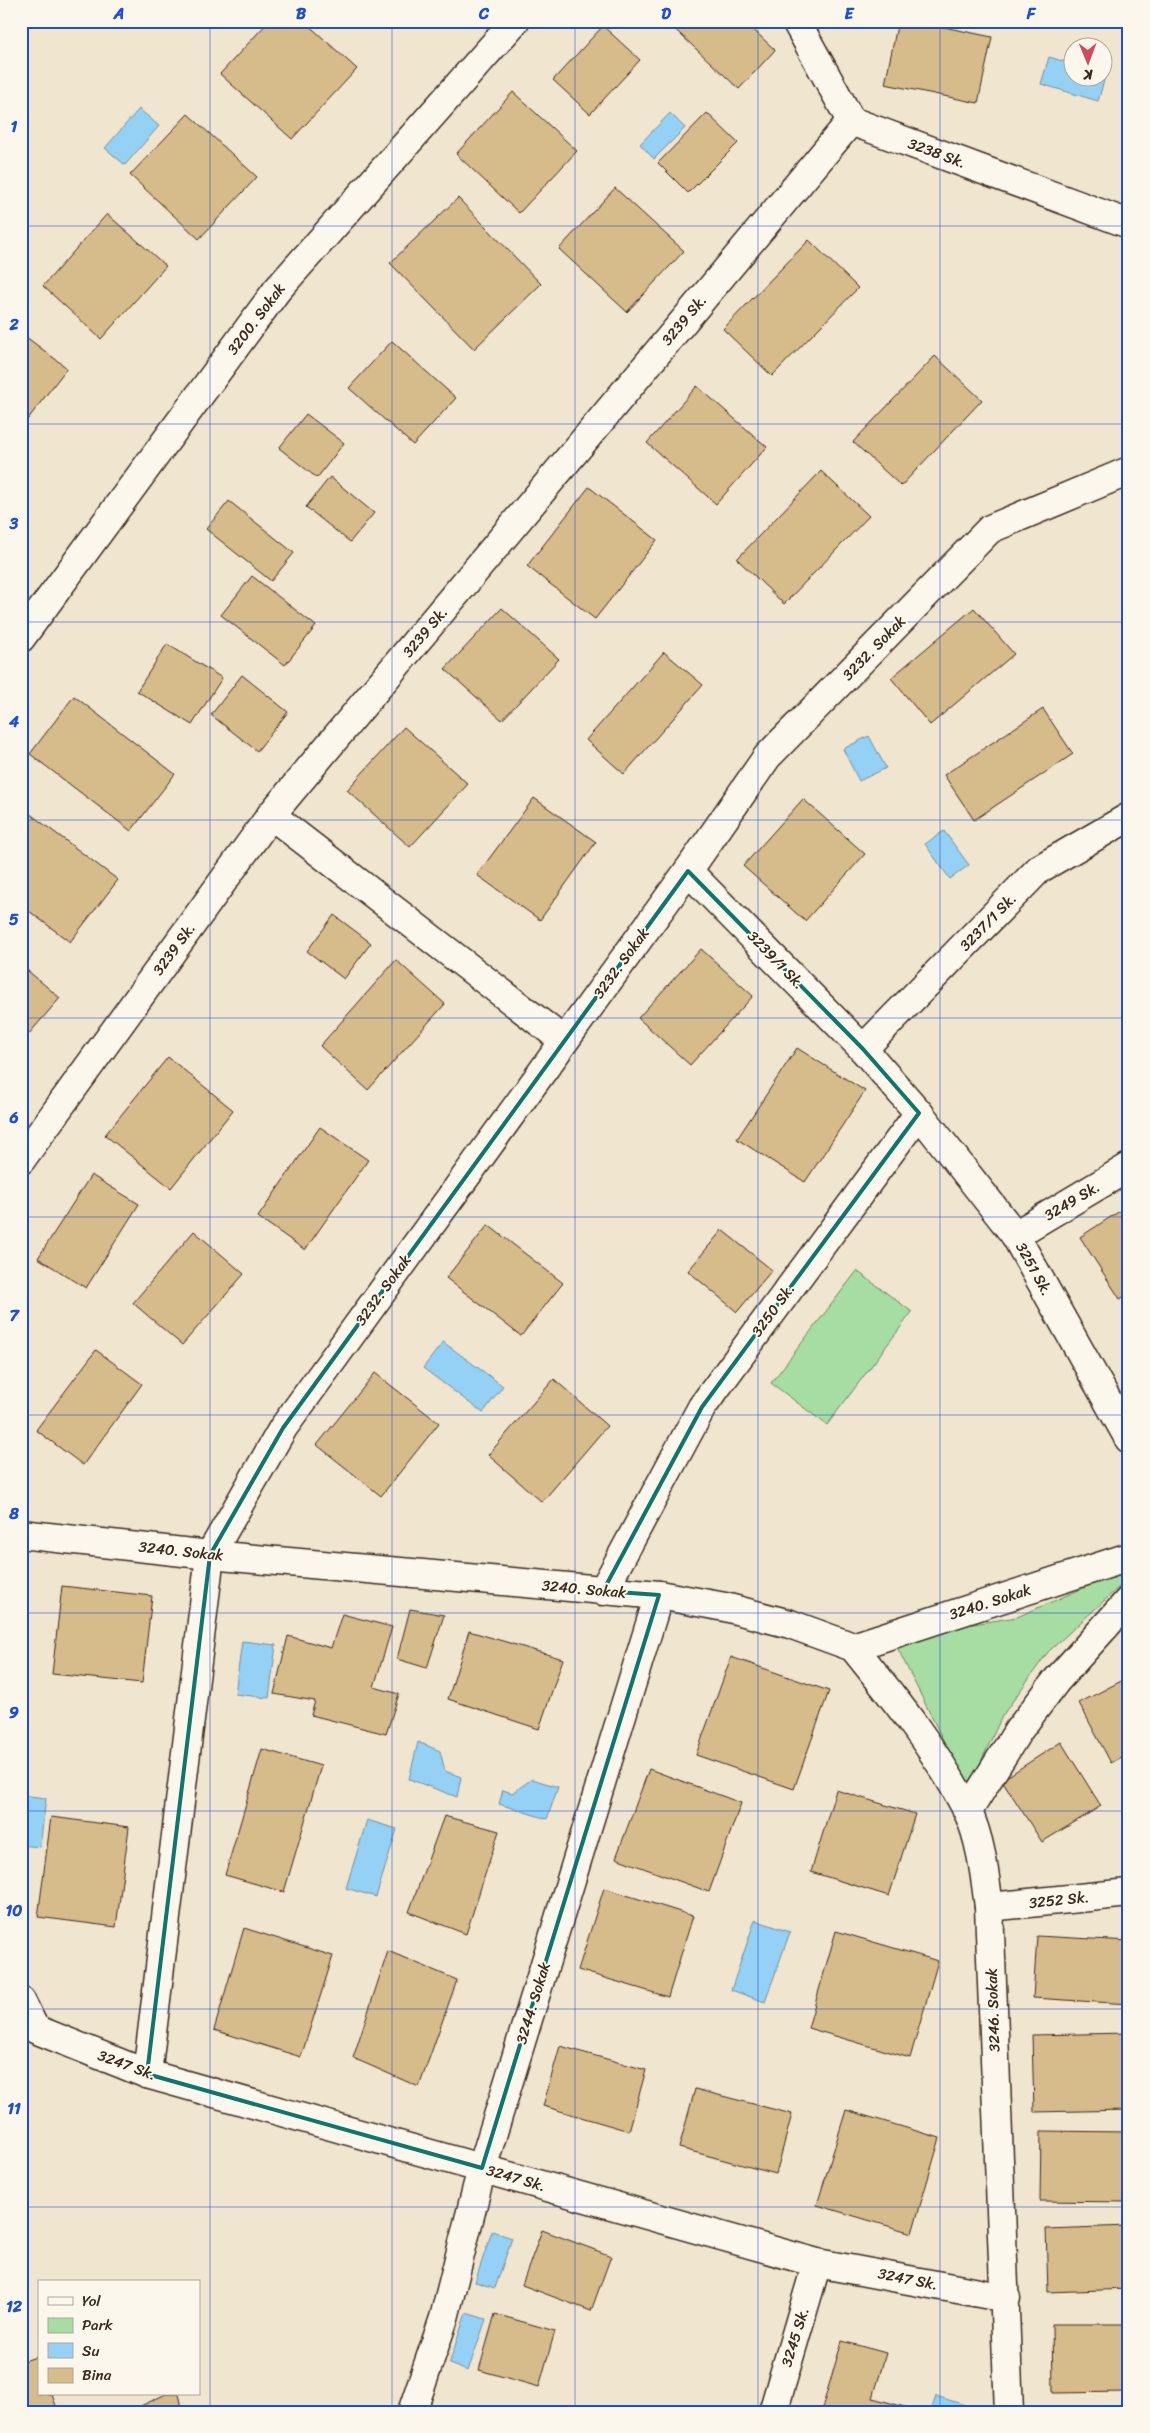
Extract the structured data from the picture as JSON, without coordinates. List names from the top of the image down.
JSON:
{
  "streets": {
    "street": [
      "3238 Sk.",
      "3200. Sokak",
      "3239 Sk.",
      "3232. Sokak",
      "3237/1 Sk.",
      "3239/1 Sk.",
      "3249 Sk.",
      "3251 Sk.",
      "3250 Sk.",
      "3240. Sokak",
      "3252 Sk.",
      "3244. Sokak",
      "3246. Sokak",
      "3247 Sk.",
      "3245 Sk."
    ]
  },
  "crossings": [
    ["3238 Sk.", "3239 Sk."],
    ["3232. Sokak", "3239/1 Sk."],
    ["3232. Sokak", "3240. Sokak"],
    ["3237/1 Sk.", "3239/1 Sk."],
    ["3249 Sk.", "3251 Sk."],
    ["3251 Sk.", "3250 Sk."],
    ["3250 Sk.", "3240. Sokak"],
    ["3240. Sokak", "3244. Sokak"],
    ["3240. Sokak", "3246. Sokak"],
    ["3252 Sk.", "3246. Sokak"],
    ["3244. Sokak", "3247 Sk."],
    ["3246. Sokak", "3247 Sk."],
    ["3247 Sk.", "3245 Sk."]
  ],
  "legend": [
    "Yol",
    "Park",
    "Su",
    "Bina"
  ],
  "north": "bottom",
  "grid": {
    "columns": [
      "A",
      "B",
      "C",
      "D",
      "E",
      "F"
    ],
    "rows": [
      "1",
      "2",
      "3",
      "4",
      "5",
      "6",
      "7",
      "8",
      "9",
      "10",
      "11",
      "12"
    ]
  }
}
